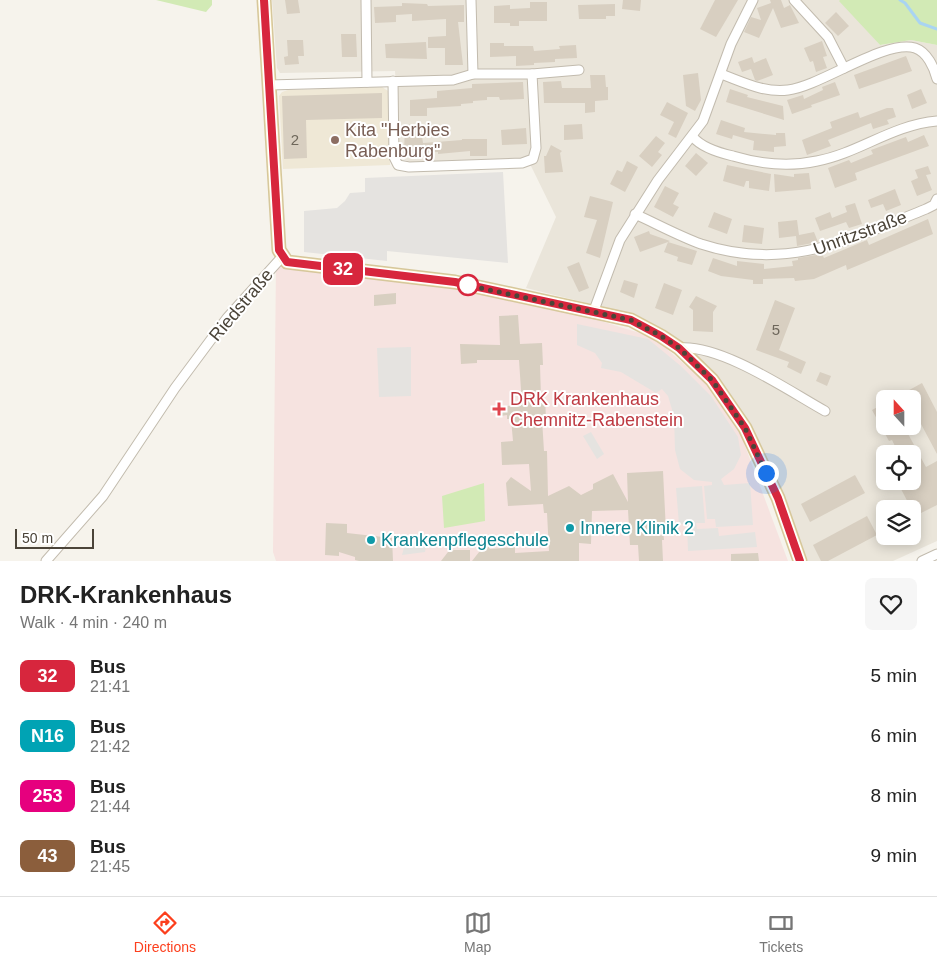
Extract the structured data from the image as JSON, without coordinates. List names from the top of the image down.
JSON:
{
  "streets": {
    "street": ["Unritzstraße", "Riedstraße"]
  },
  "places": {
    "other": ["Kita \"Herbies Rabenburg\"", "Innere Klinik 2", "Krankenpflegeschule"],
    "health": ["DRK Krankenhaus Chemnitz-Rabenstein"]
  },
  "lines": ["bus line 32"],
  "house_numbers": ["2", "5"],
  "scale_bar": "50 m",
  "north": "top",
  "page": {
    "on_map": "32",
    "scale": "50 m",
    "heading": ["DRK-Krankenhaus", "Walk · 4 min · 240 m"],
    "list": [
      {
        "mark": "32",
        "name": "Bus",
        "note": "21:41",
        "value": "5 min"
      },
      {
        "mark": "N16",
        "name": "Bus",
        "note": "21:42",
        "value": "6 min"
      },
      {
        "mark": "253",
        "name": "Bus",
        "note": "21:44",
        "value": "8 min"
      },
      {
        "mark": "43",
        "name": "Bus",
        "note": "21:45",
        "value": "9 min"
      }
    ],
    "tabs": ["Directions", "Map", "Tickets"]
  }
}
